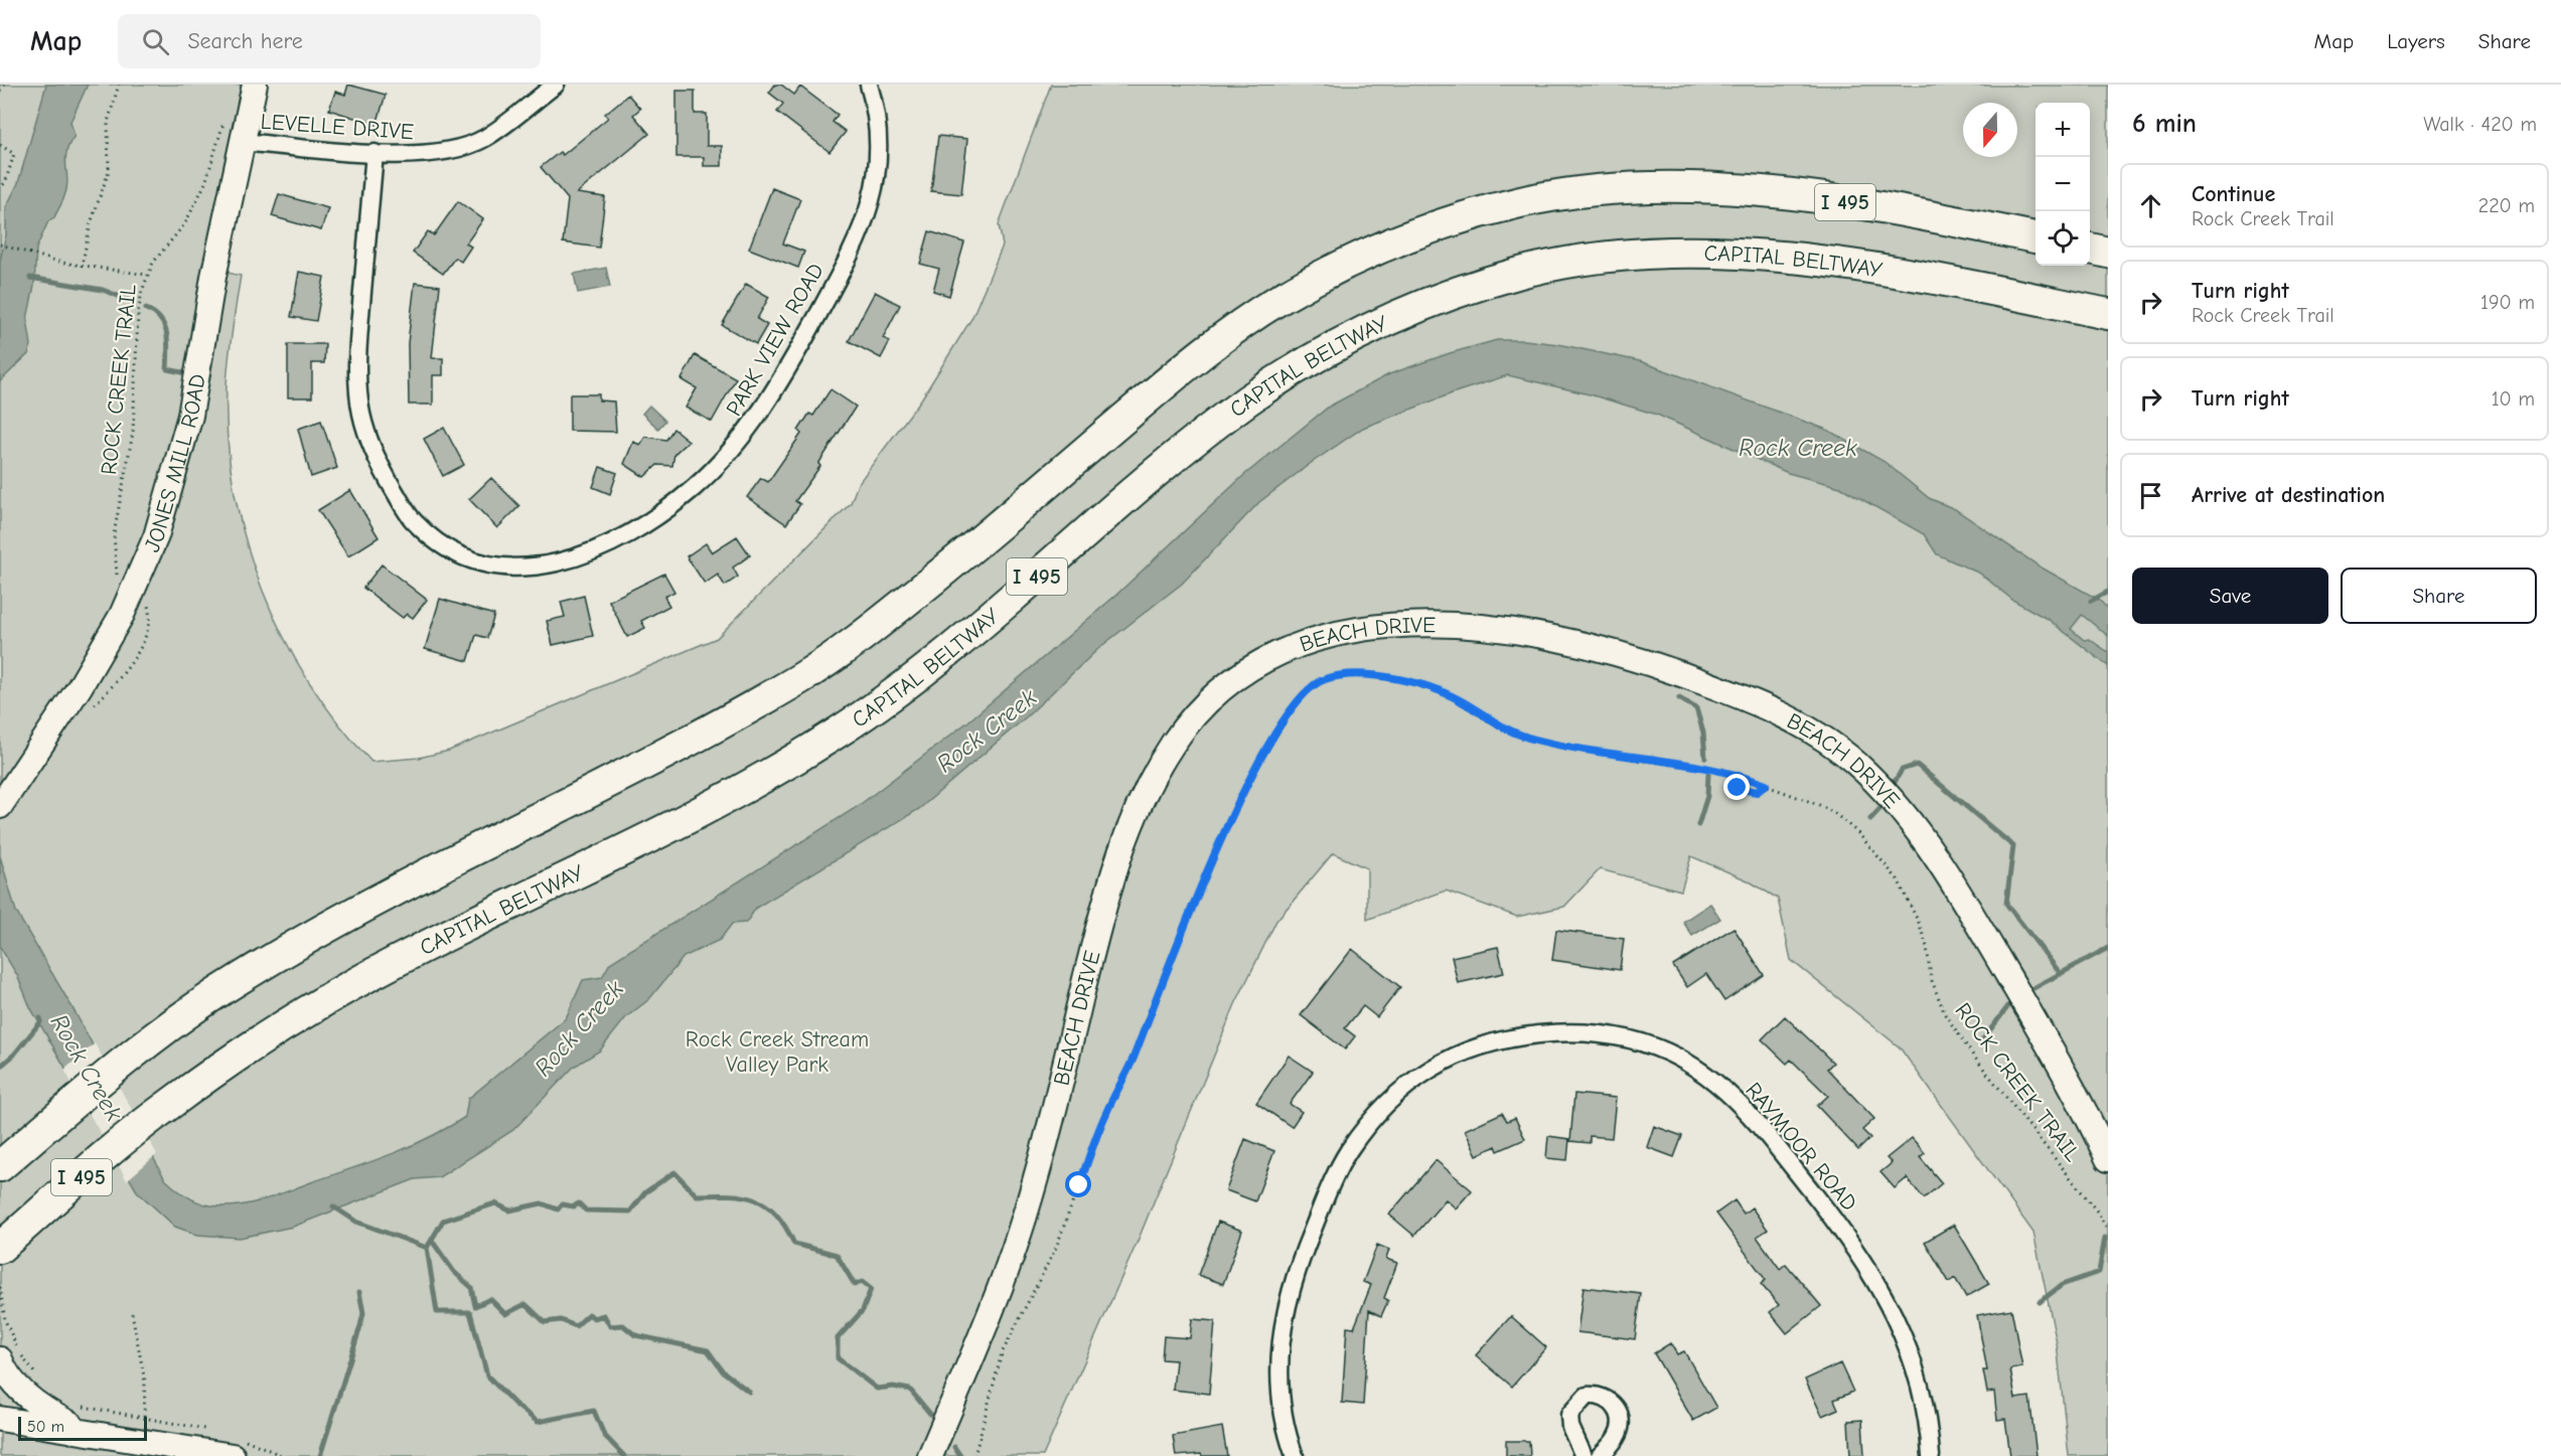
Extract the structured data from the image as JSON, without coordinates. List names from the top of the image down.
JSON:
{
  "streets": {
    "highway": ["I 495", "CAPITAL BELTWAY"],
    "street": [
      "LEVELLE DRIVE",
      "PARK VIEW ROAD",
      "JONES MILL ROAD",
      "BEACH DRIVE",
      "RAYMOOR ROAD"
    ],
    "path": ["ROCK CREEK TRAIL"]
  },
  "crossings": [
    ["LEVELLE DRIVE", "PARK VIEW ROAD"],
    ["LEVELLE DRIVE", "JONES MILL ROAD"]
  ],
  "water": ["Rock Creek"],
  "parks": ["Rock Creek Stream Valley Park"],
  "scale_bar": "50 m",
  "north": "bottom",
  "page": {
    "header": "Map",
    "search": "Search here",
    "nav": ["Map", "Layers", "Share"],
    "heading": ["6 min", "Walk · 420 m"],
    "map_buttons": ["+", "−"],
    "list": [
      ["Continue", "Rock Creek Trail", "220 m"],
      ["Turn right", "Rock Creek Trail", "190 m"],
      ["Turn right", "10 m"],
      "Arrive at destination"
    ],
    "buttons": ["Save", "Share"],
    "scale": "50 m"
  }
}
